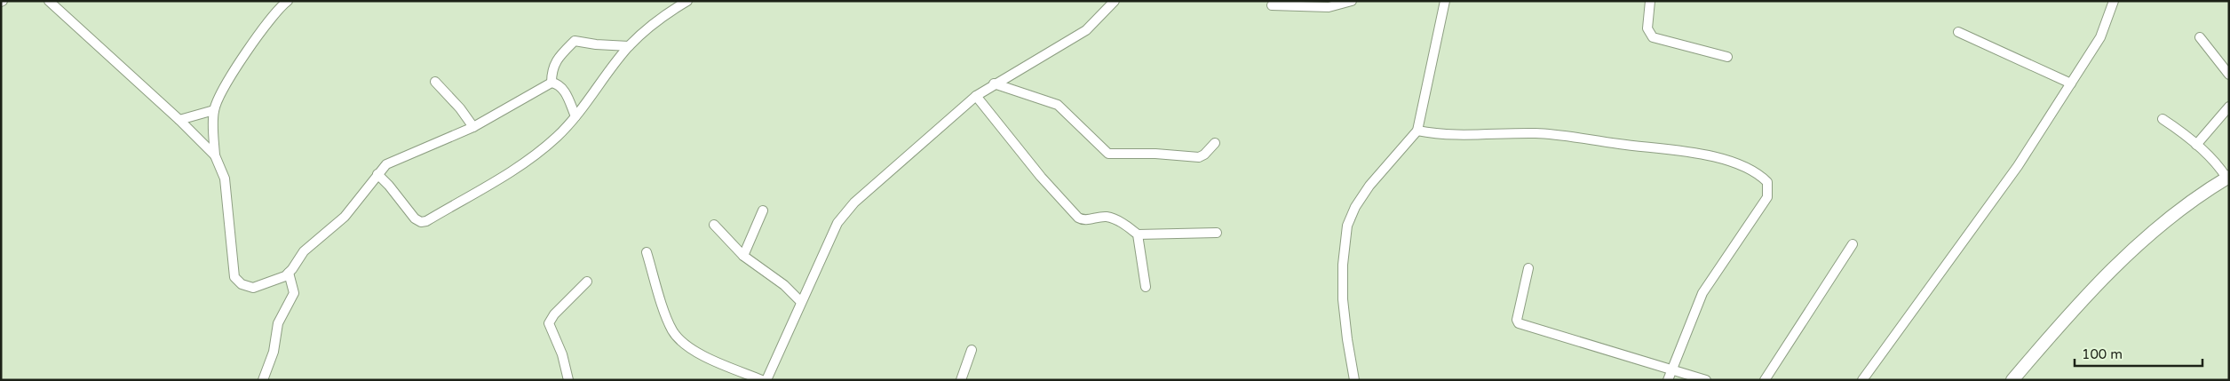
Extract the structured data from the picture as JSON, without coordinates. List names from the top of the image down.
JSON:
{
  "scale_bar": "100 m"
}
